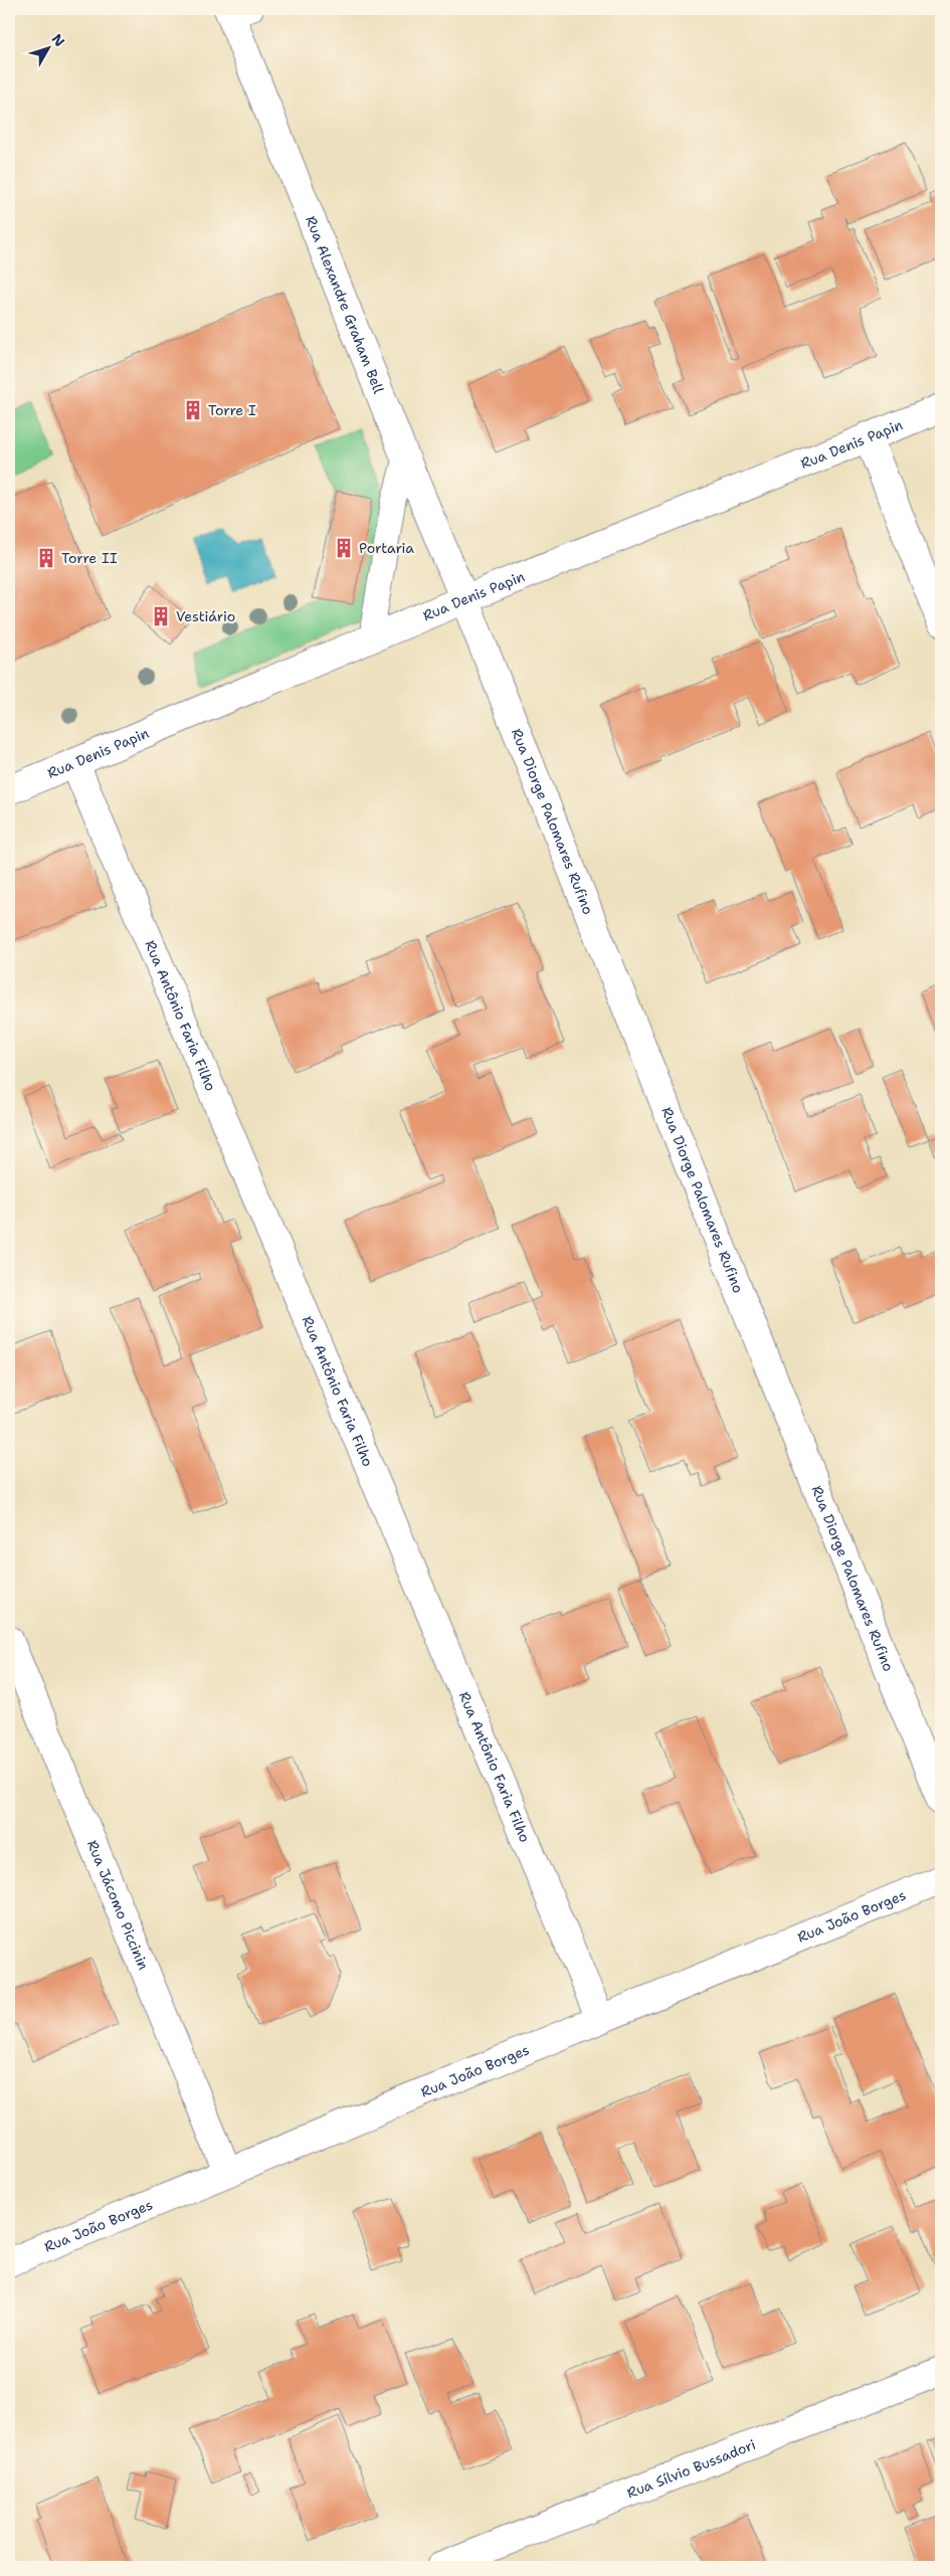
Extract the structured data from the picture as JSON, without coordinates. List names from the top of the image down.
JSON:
{
  "streets": {
    "street": [
      "Rua Alexandre Graham Bell",
      "Rua Denis Papin",
      "Rua Diorge Palomares Rufino",
      "Rua Antônio Faria Filho",
      "Rua Jácomo Piccinin",
      "Rua João Borges",
      "Rua Sílvio Bussadori"
    ]
  },
  "crossings": [
    ["Rua Alexandre Graham Bell", "Rua Denis Papin"],
    ["Rua Alexandre Graham Bell", "Rua Diorge Palomares Rufino"],
    ["Rua Denis Papin", "Rua Diorge Palomares Rufino"],
    ["Rua Denis Papin", "Rua Antônio Faria Filho"],
    ["Rua Antônio Faria Filho", "Rua João Borges"],
    ["Rua Jácomo Piccinin", "Rua João Borges"]
  ],
  "places": {
    "building": [
      "Torre I",
      "Portaria",
      "Torre II",
      "Vestiário"
    ]
  },
  "north": "top right"
}
